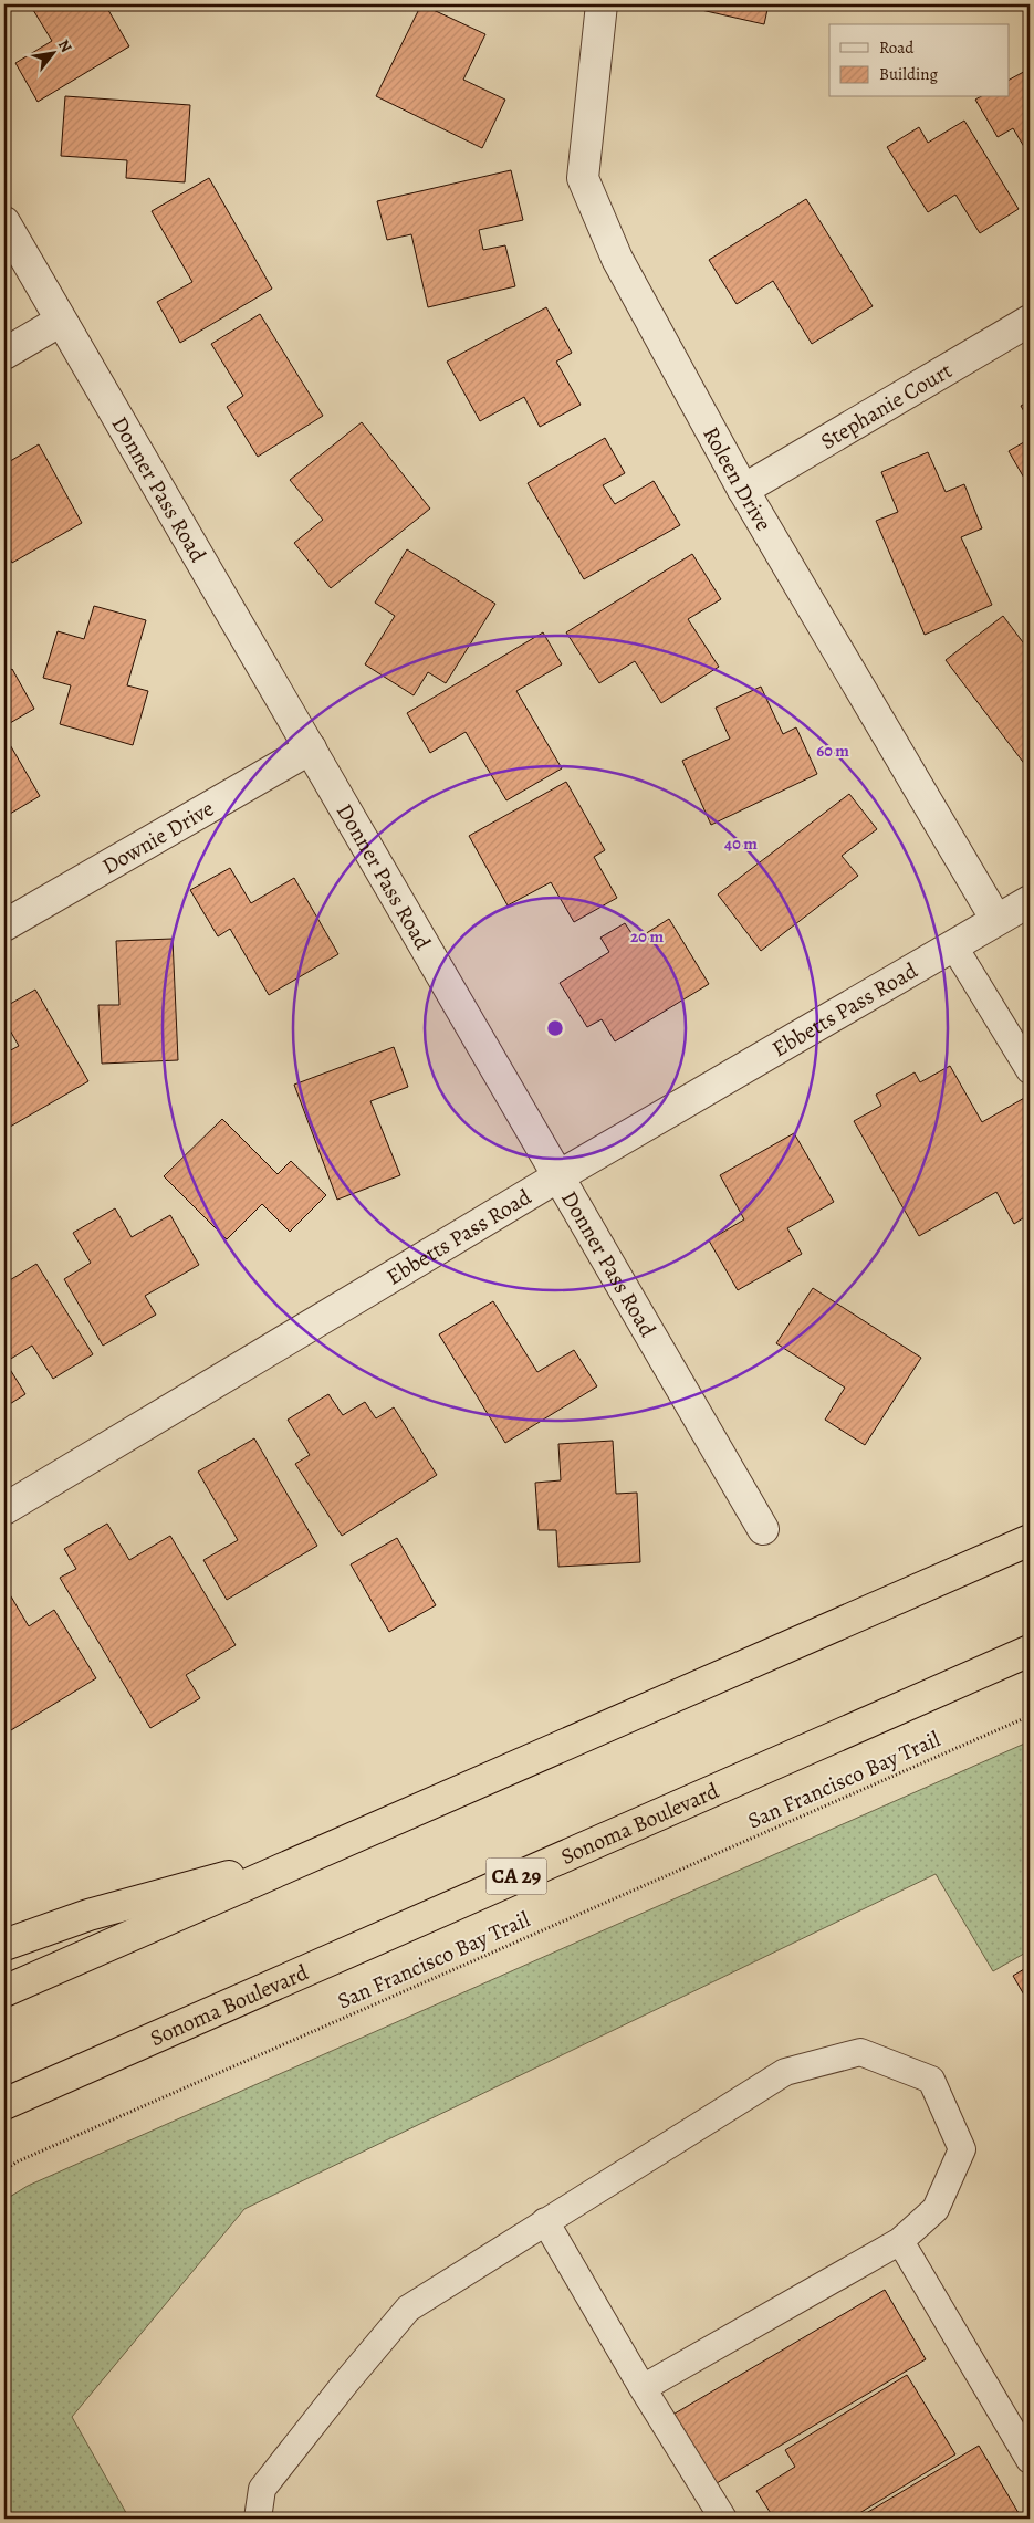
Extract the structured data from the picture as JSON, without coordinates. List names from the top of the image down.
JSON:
{
  "streets": {
    "highway": ["Sonoma Boulevard", "CA 29"],
    "street": [
      "Stephanie Court",
      "Roleen Drive",
      "Donner Pass Road",
      "Downie Drive",
      "Ebbetts Pass Road"
    ],
    "path": ["San Francisco Bay Trail"]
  },
  "crossings": [
    ["Stephanie Court", "Roleen Drive"],
    ["Roleen Drive", "Ebbetts Pass Road"],
    ["Donner Pass Road", "Downie Drive"],
    ["Donner Pass Road", "Ebbetts Pass Road"]
  ],
  "legend": ["Road", "Building"],
  "north": "top right",
  "rings": ["60 m", "40 m", "20 m"]
}
